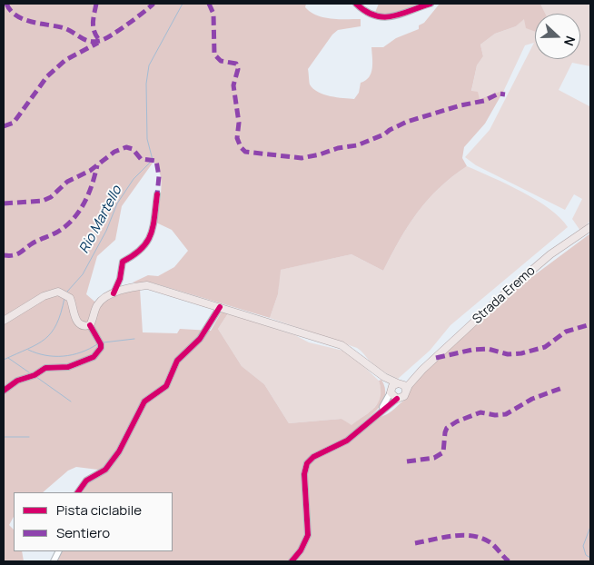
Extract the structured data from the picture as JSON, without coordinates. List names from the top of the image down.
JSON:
{
  "streets": {
    "main road": ["Strada Eremo"]
  },
  "water": ["Rio Martello"],
  "legend": ["Pista ciclabile", "Sentiero"],
  "north": "right"
}
